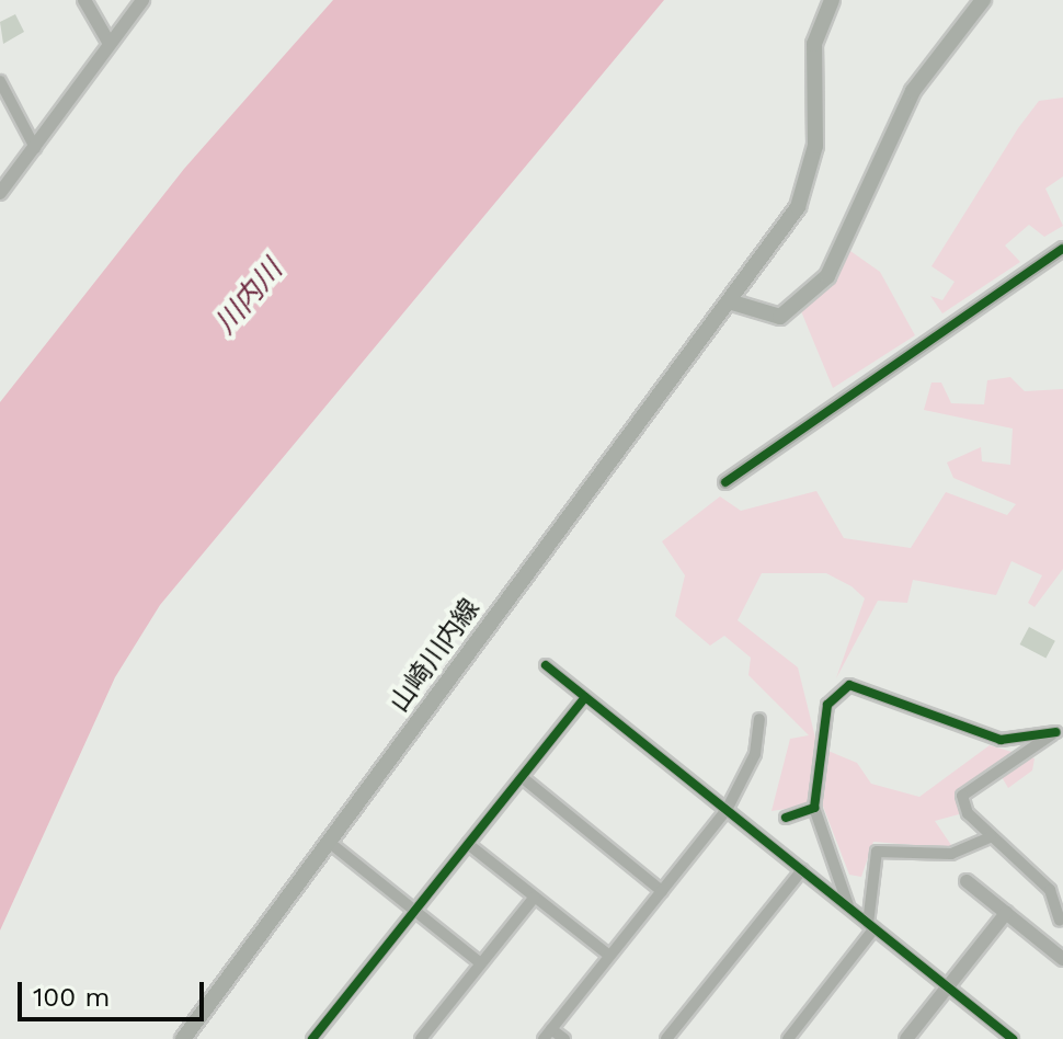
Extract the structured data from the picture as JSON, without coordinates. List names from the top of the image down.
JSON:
{
  "streets": {
    "main road": ["山崎川内線"]
  },
  "water": ["川内川"],
  "scale_bar": "100 m"
}
